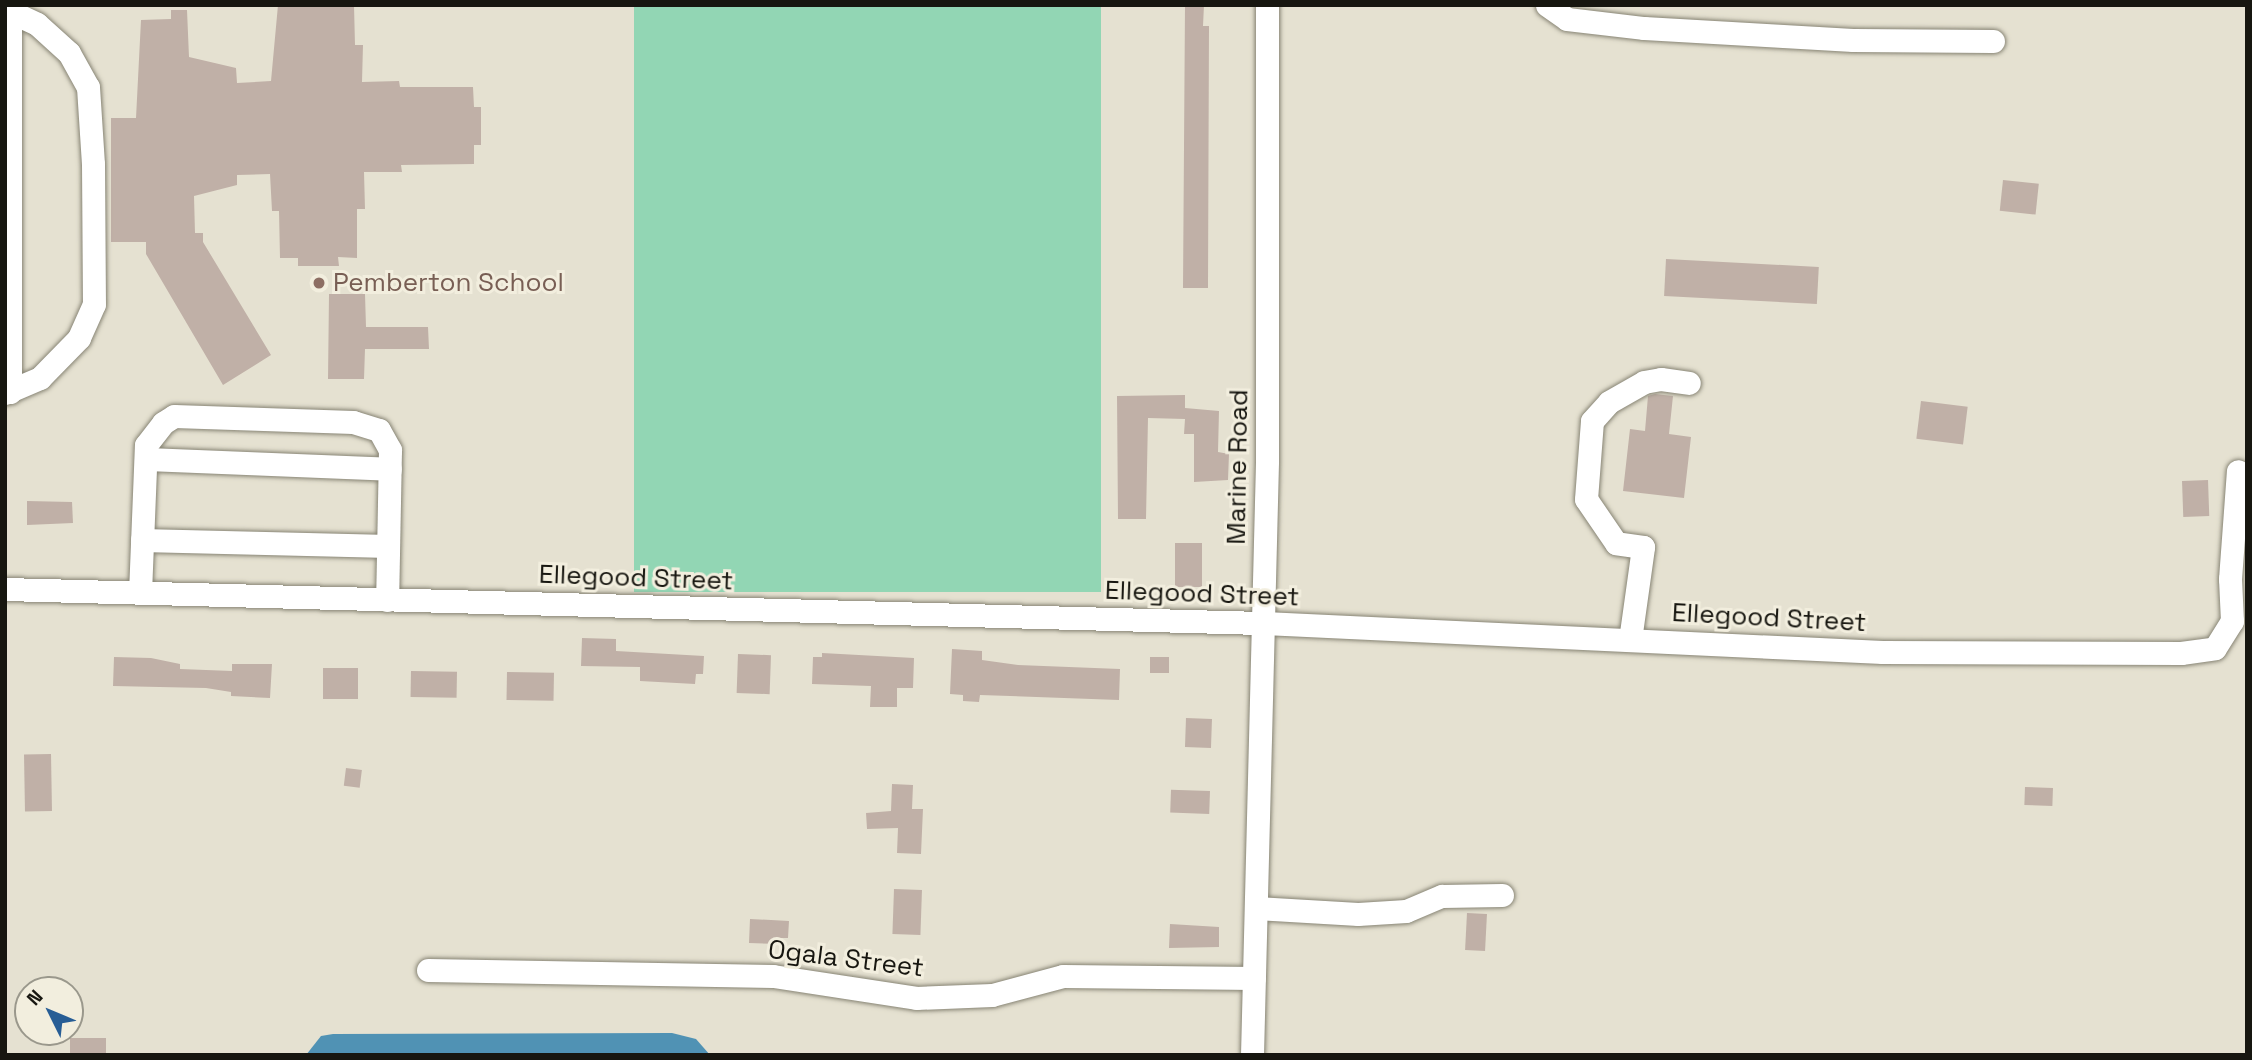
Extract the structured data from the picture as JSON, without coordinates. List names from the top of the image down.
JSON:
{
  "streets": {
    "street": ["Marine Road", "Ellegood Street", "Ogala Street"]
  },
  "crossings": [
    ["Marine Road", "Ellegood Street"],
    ["Marine Road", "Ogala Street"]
  ],
  "places": ["Pemberton School"],
  "north": "top left"
}
